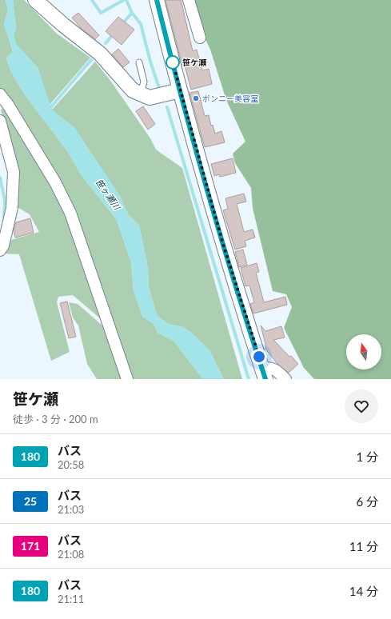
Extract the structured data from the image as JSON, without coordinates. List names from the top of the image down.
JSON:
{
  "water": ["笹ヶ瀬川"],
  "places": ["笹ケ瀬", "ボンニー美容室"],
  "lines": ["bus line 180"],
  "north": "top",
  "page": {
    "heading": ["笹ケ瀬", "徒歩 · 3 分 · 200 m"],
    "list": [
      {
        "mark": "180",
        "name": "バス",
        "note": "20:58",
        "value": "1 分"
      },
      {
        "mark": "25",
        "name": "バス",
        "note": "21:03",
        "value": "6 分"
      },
      {
        "mark": "171",
        "name": "バス",
        "note": "21:08",
        "value": "11 分"
      },
      {
        "mark": "180",
        "name": "バス",
        "note": "21:11",
        "value": "14 分"
      }
    ]
  }
}
